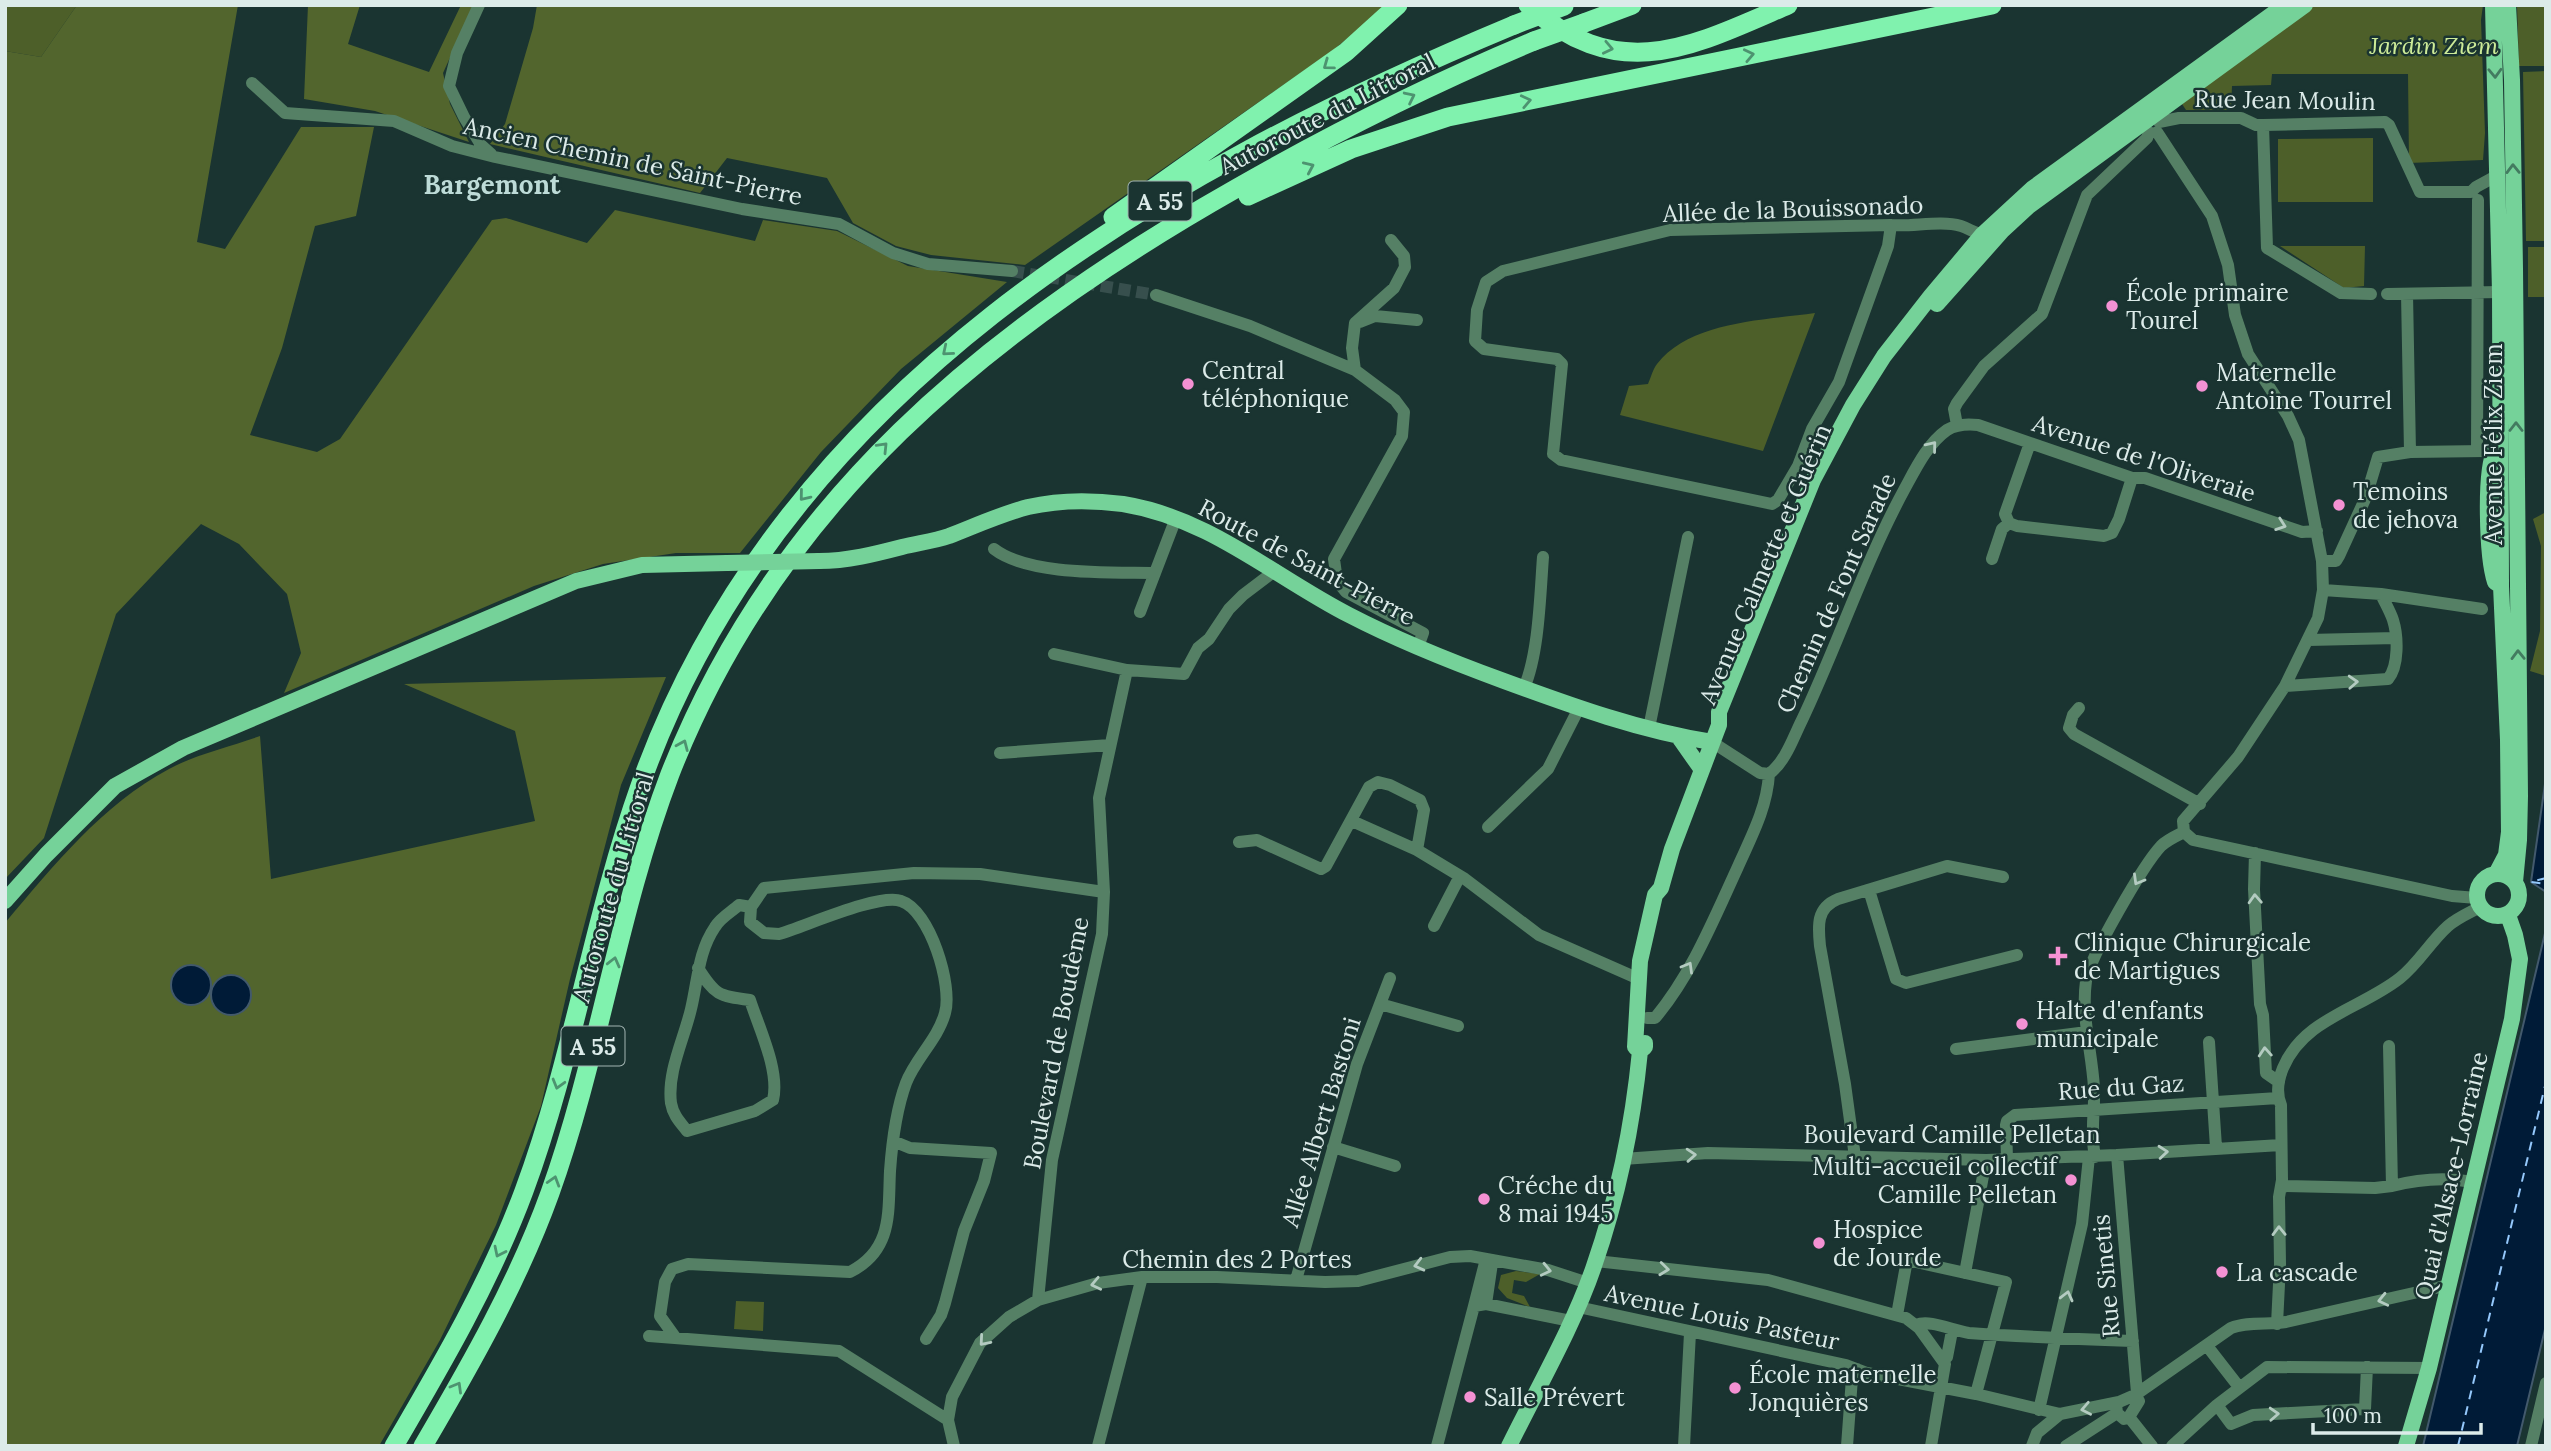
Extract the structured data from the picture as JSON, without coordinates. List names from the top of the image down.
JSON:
{
  "streets": {
    "highway": ["Autoroute du Littoral", "A 55"],
    "main road": [
      "Avenue Félix Ziem",
      "Route de Saint-Pierre",
      "Avenue Calmette et Guérin",
      "Quai d'Alsace-Lorraine"
    ],
    "street": [
      "Rue Jean Moulin",
      "Ancien Chemin de Saint-Pierre",
      "Allée de la Bouissonado",
      "Avenue de l'Oliveraie",
      "Chemin de Font Sarade",
      "Boulevard de Boudème",
      "Rue du Gaz",
      "Allée Albert Bastoni",
      "Boulevard Camille Pelletan",
      "Chemin des 2 Portes",
      "Rue Sinetis",
      "Avenue Louis Pasteur"
    ]
  },
  "crossings": [
    ["Rue Jean Moulin", "Avenue Félix Ziem"],
    ["Rue Jean Moulin", "Avenue Calmette et Guérin"],
    ["Allée de la Bouissonado", "Avenue Calmette et Guérin"],
    ["Avenue Félix Ziem", "Quai d'Alsace-Lorraine"],
    ["Avenue de l'Oliveraie", "Chemin de Font Sarade"],
    ["Route de Saint-Pierre", "Avenue Calmette et Guérin"],
    ["Avenue Calmette et Guérin", "Boulevard Camille Pelletan"],
    ["Avenue Calmette et Guérin", "Chemin des 2 Portes"],
    ["Avenue Calmette et Guérin", "Avenue Louis Pasteur"],
    ["Boulevard de Boudème", "Chemin des 2 Portes"],
    ["Rue du Gaz", "Boulevard Camille Pelletan"],
    ["Allée Albert Bastoni", "Chemin des 2 Portes"],
    ["Boulevard Camille Pelletan", "Rue Sinetis"]
  ],
  "one_way": ["Avenue de l'Oliveraie", "Chemin de Font Sarade", "Boulevard Camille Pelletan"],
  "districts": ["Bargemont"],
  "parks": ["Jardin Ziem"],
  "places": {
    "other": [
      "École primaire Tourel",
      "Central téléphonique",
      "Maternelle Antoine Tourrel",
      "Temoins de jehova",
      "Halte d'enfants municipale",
      "Multi-accueil collectif Camille Pelletan",
      "Créche du 8 mai 1945",
      "Hospice de Jourde",
      "La cascade",
      "École maternelle Jonquières",
      "Salle Prévert"
    ],
    "health": ["Clinique Chirurgicale de Martigues"]
  },
  "scale_bar": "100 m"
}
